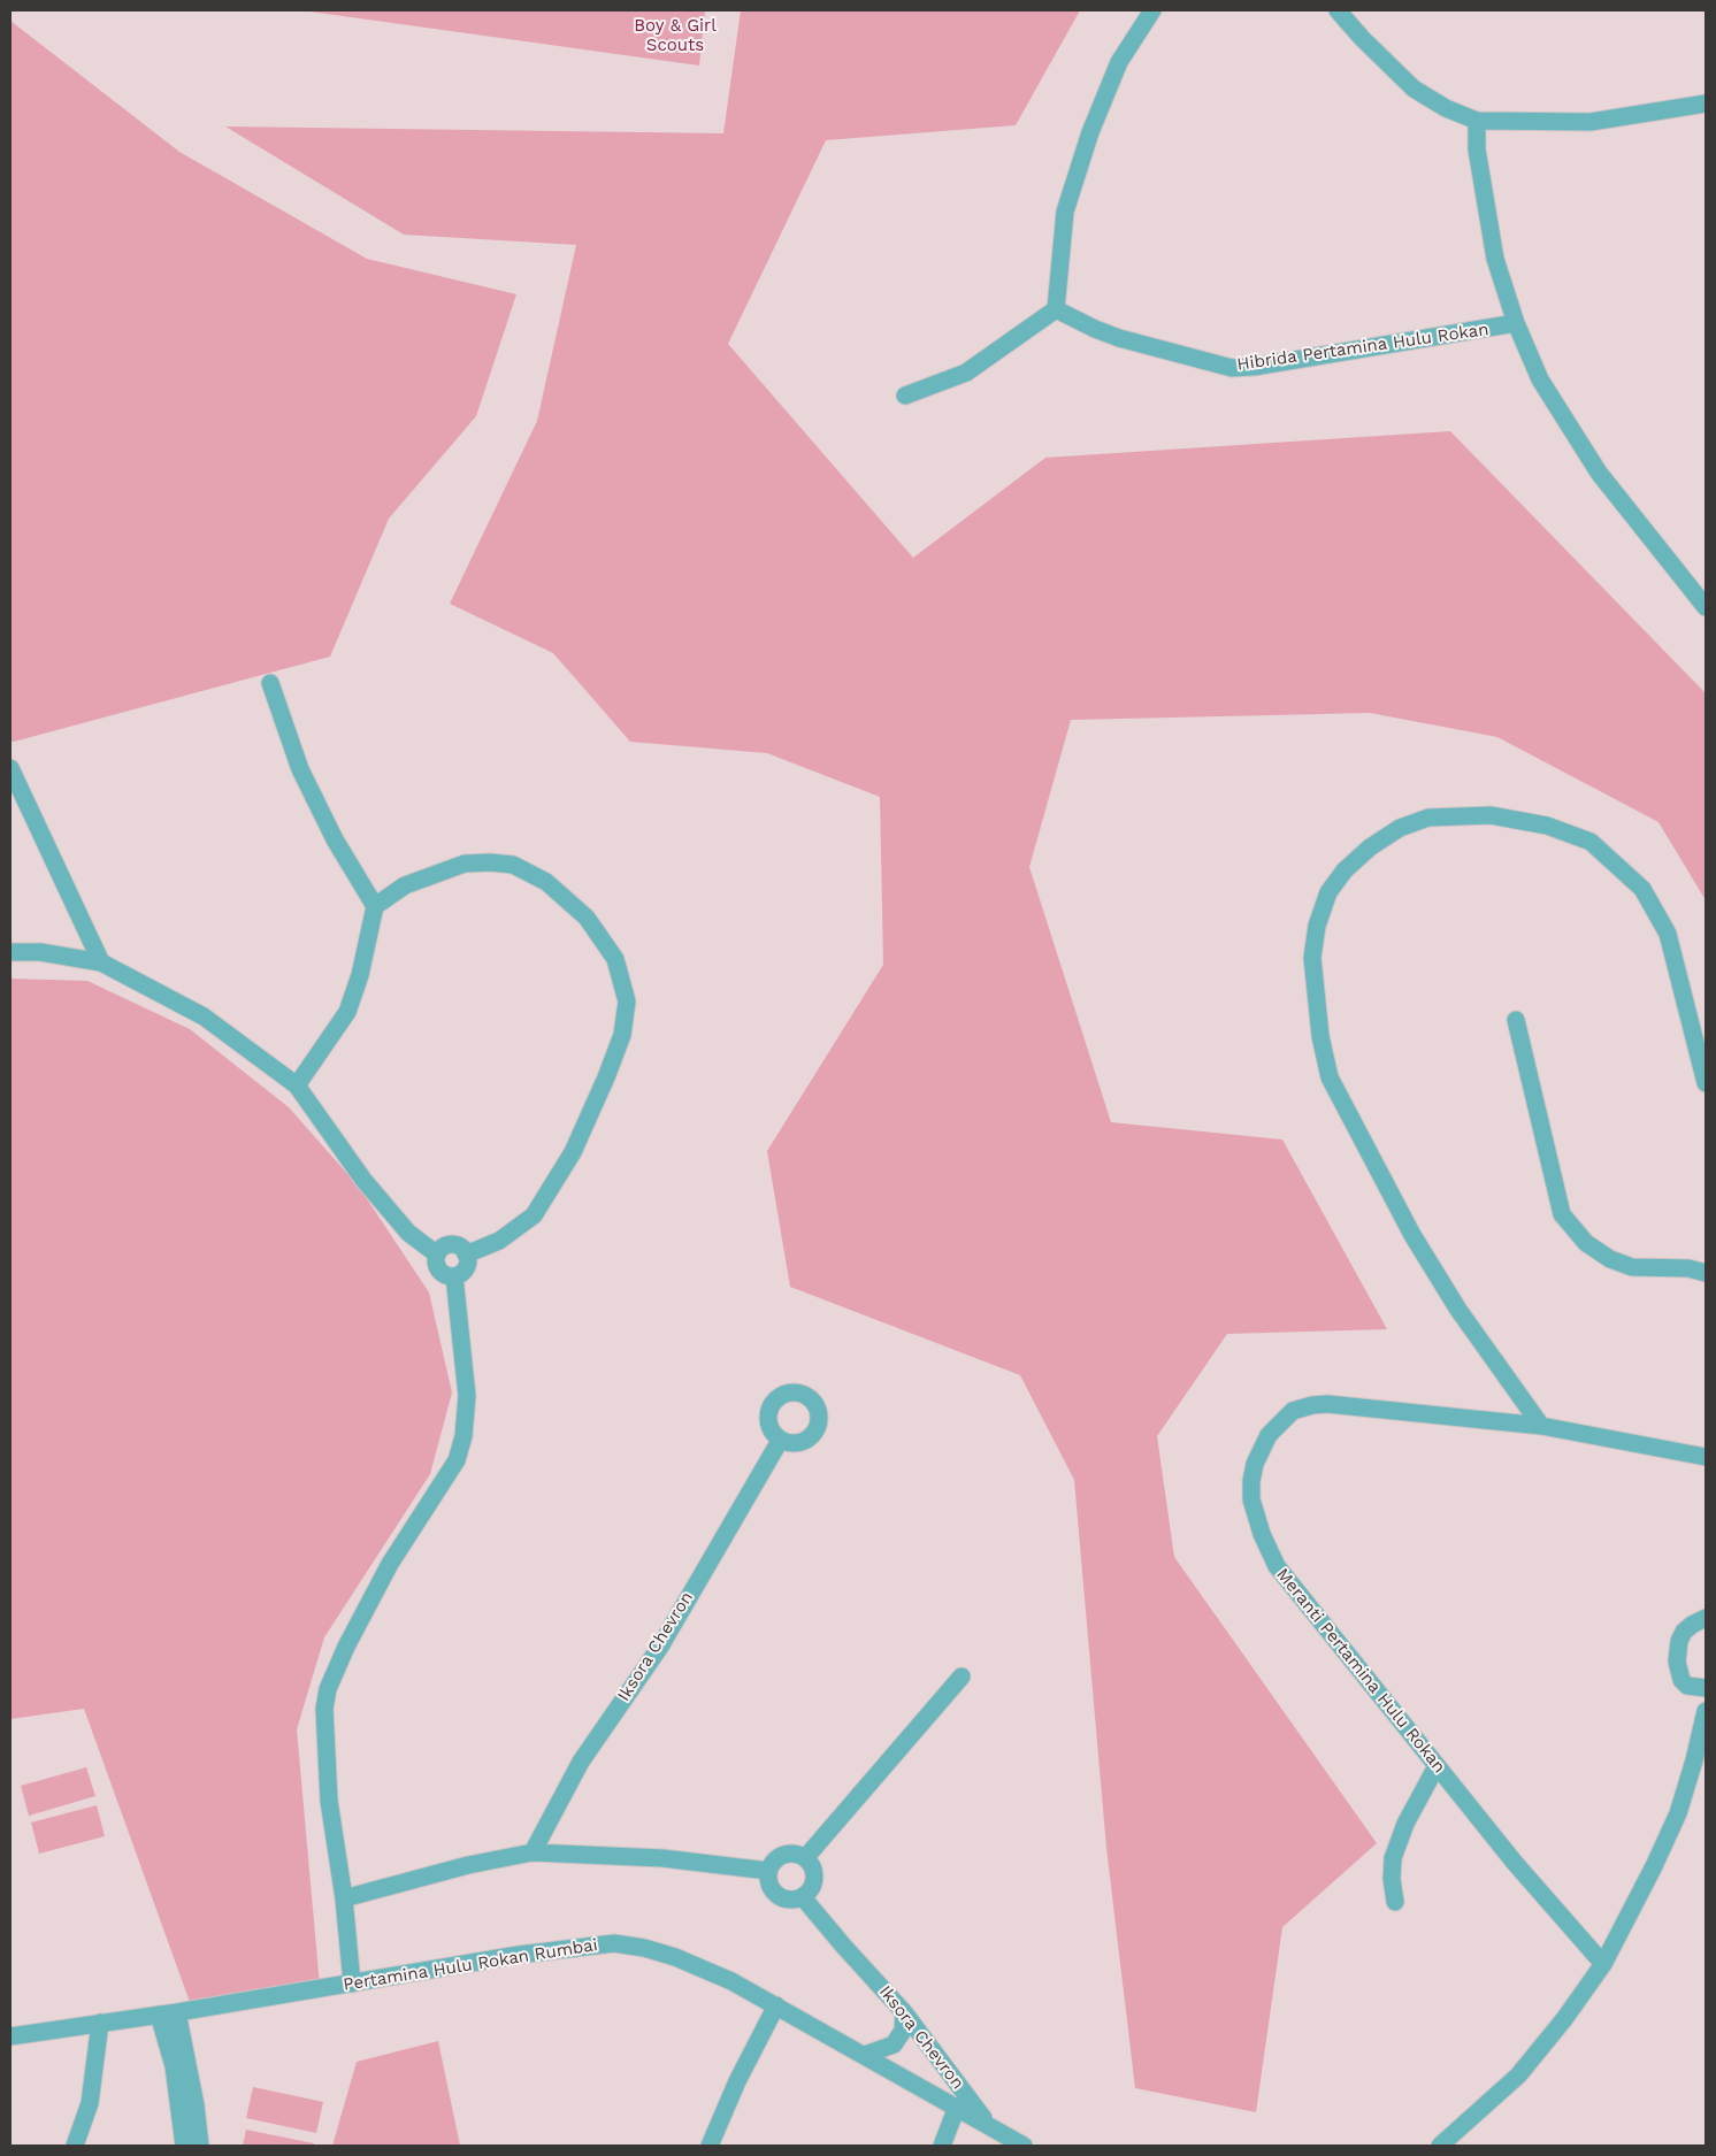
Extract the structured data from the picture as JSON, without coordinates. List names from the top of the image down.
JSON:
{
  "streets": {
    "street": [
      "Hibrida Pertamina Hulu Rokan",
      "Iksora Chevron",
      "Meranti Pertamina Hulu Rokan",
      "Pertamina Hulu Rokan Rumbai"
    ]
  },
  "crossings": [
    ["Iksora Chevron", "Pertamina Hulu Rokan Rumbai"]
  ],
  "parks": ["Boy & Girl Scouts"]
}
